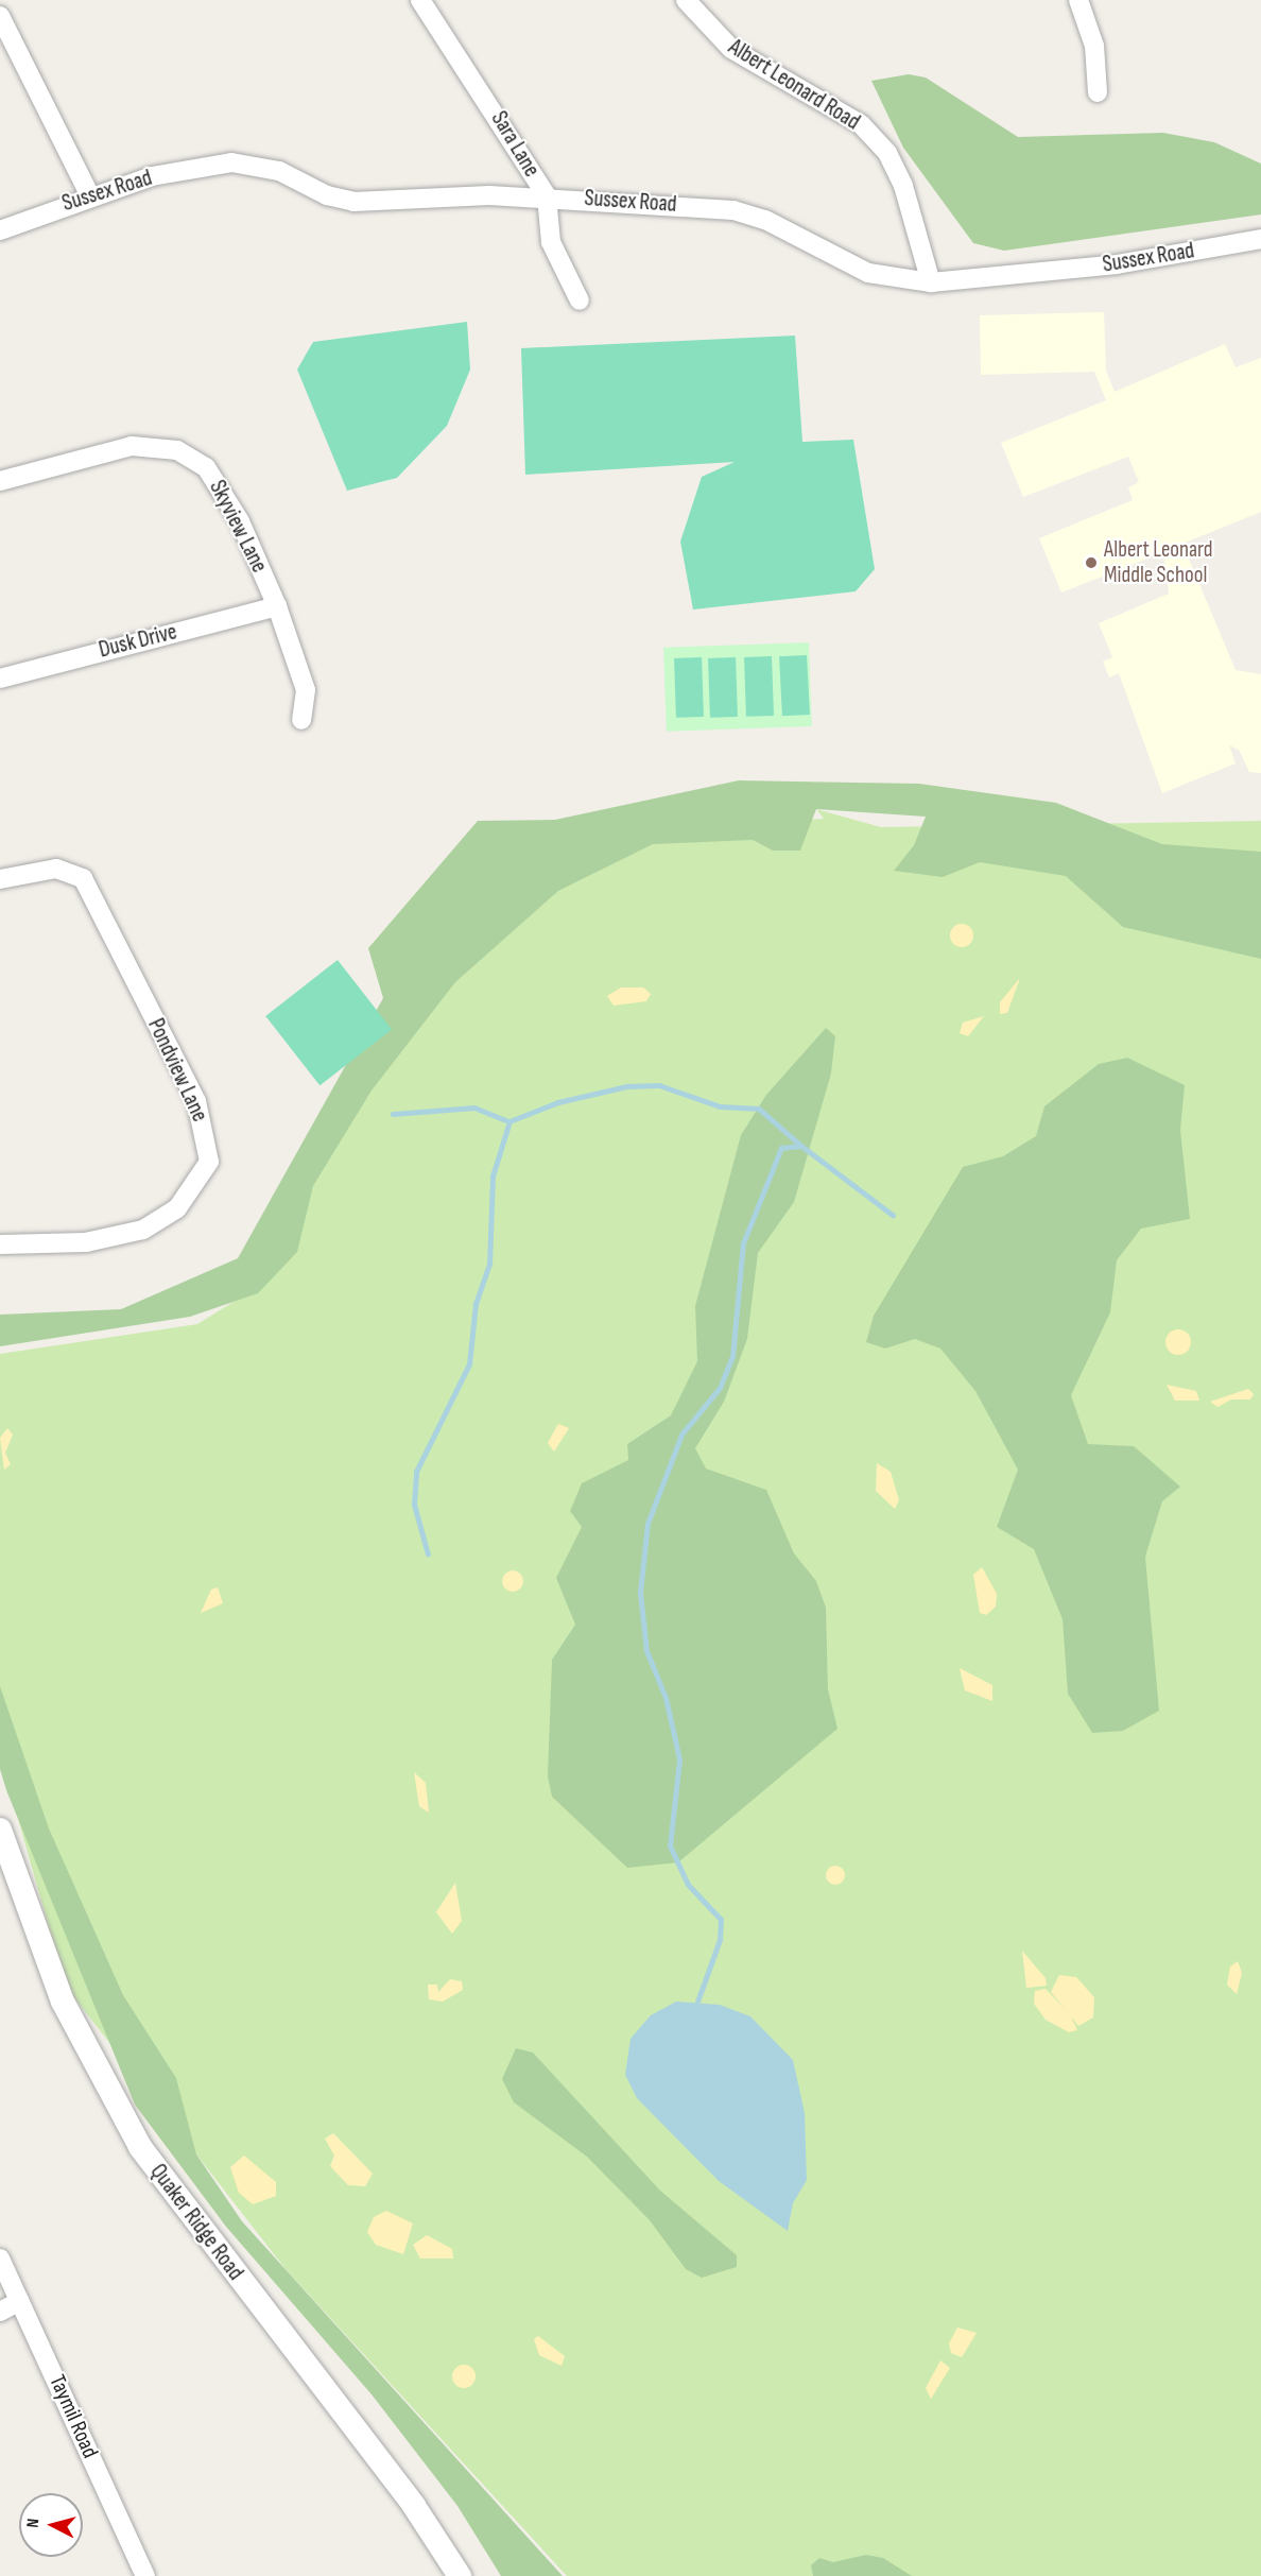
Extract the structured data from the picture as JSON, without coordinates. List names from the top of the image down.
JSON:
{
  "streets": {
    "street": [
      "Albert Leonard Road",
      "Sara Lane",
      "Sussex Road",
      "Skyview Lane",
      "Dusk Drive",
      "Pondview Lane",
      "Quaker Ridge Road",
      "Taymil Road"
    ]
  },
  "crossings": [
    ["Albert Leonard Road", "Sussex Road"],
    ["Sara Lane", "Sussex Road"],
    ["Skyview Lane", "Dusk Drive"]
  ],
  "places": ["Albert Leonard Middle School"],
  "north": "left"
}
